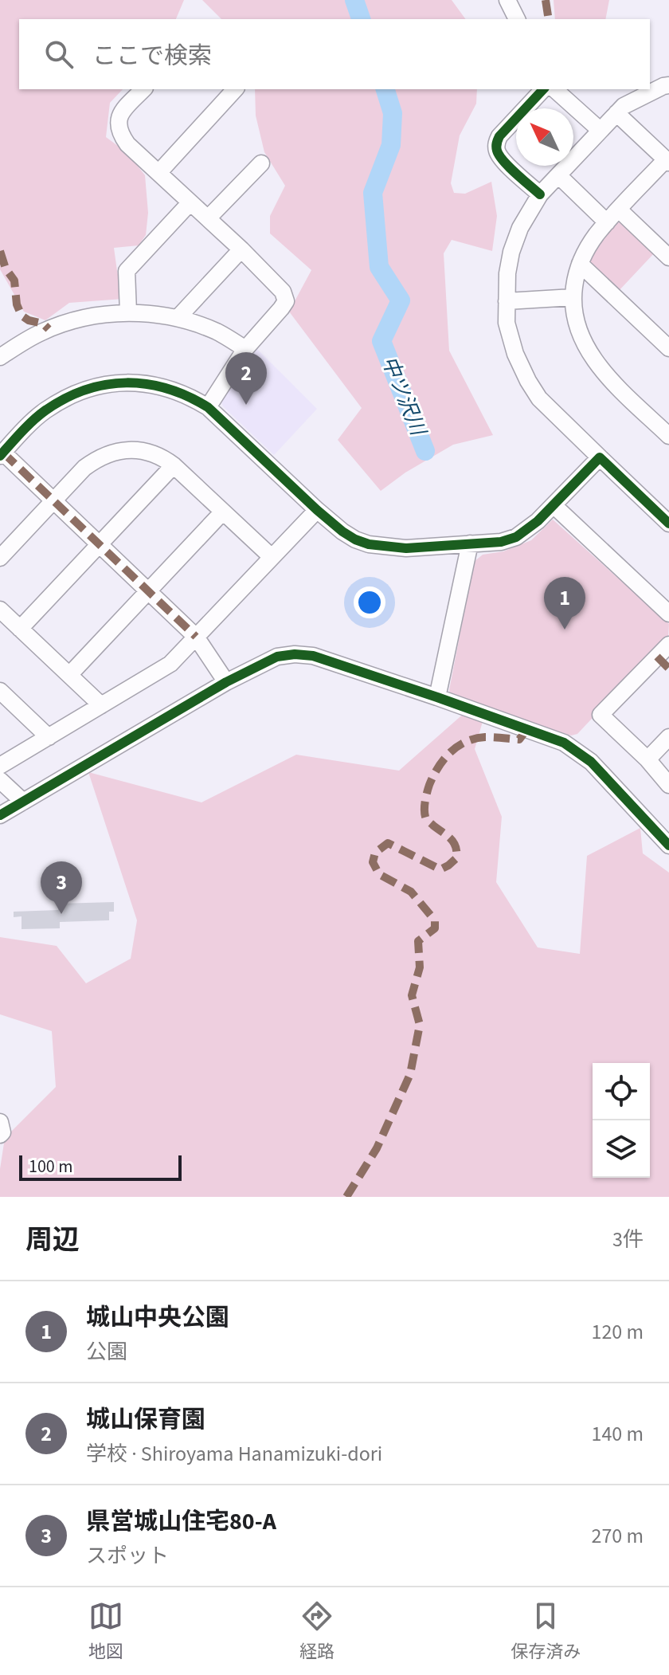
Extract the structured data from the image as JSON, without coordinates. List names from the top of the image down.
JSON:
{
  "water": ["中ツ沢川"],
  "scale_bar": "100 m",
  "north": "top left",
  "page": {
    "search": "ここで検索",
    "pins": ["2", "1", "3"],
    "scale": "100 m",
    "heading": ["周辺", "3件"],
    "list": [
      {
        "mark": "1",
        "name": "城山中央公園",
        "note": "公園",
        "value": "120 m"
      },
      {
        "mark": "2",
        "name": "城山保育園",
        "note": "学校 · Shiroyama Hanamizuki-dori",
        "value": "140 m"
      },
      {
        "mark": "3",
        "name": "県営城山住宅80-A",
        "note": "スポット",
        "value": "270 m"
      }
    ],
    "nav": ["地図", "経路", "保存済み"]
  }
}
